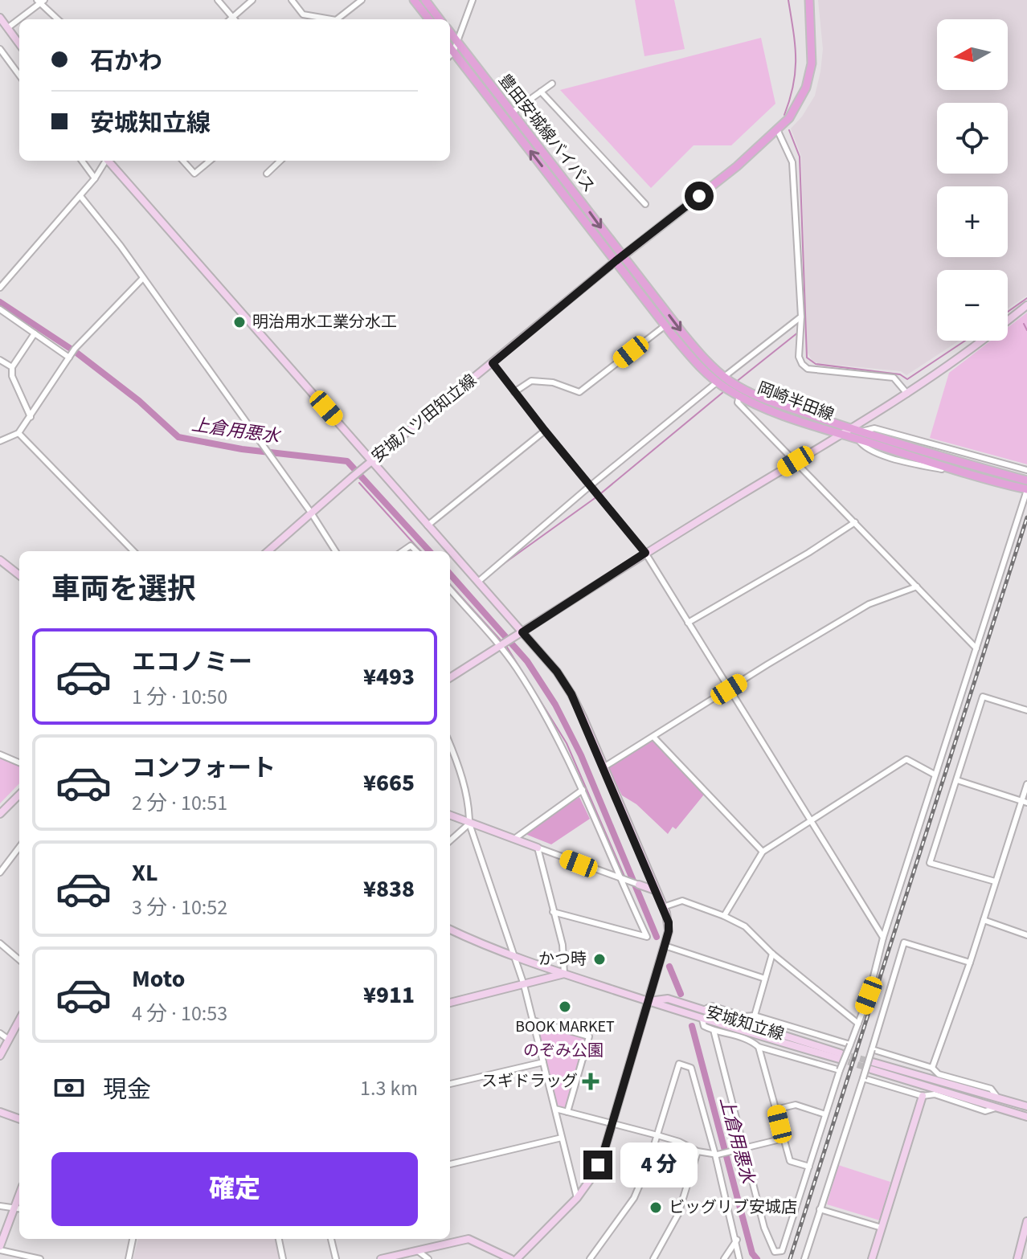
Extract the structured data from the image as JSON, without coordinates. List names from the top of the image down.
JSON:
{
  "streets": {
    "main road": ["豊田安城線バイパス", "岡崎半田線"],
    "street": ["安城八ツ田知立線", "安城知立線"]
  },
  "crossings": [
    ["豊田安城線バイパス", "岡崎半田線"],
    ["豊田安城線バイパス", "安城八ツ田知立線"],
    ["岡崎半田線", "安城八ツ田知立線"]
  ],
  "water": ["上倉用悪水"],
  "parks": ["のぞみ公園"],
  "places": {
    "other": [
      "明治用水工業分水工",
      "かつ時",
      "BOOK MARKET",
      "ビッグリブ安城店"
    ],
    "health": ["スギドラッグ"]
  },
  "north": "left",
  "page": {
    "map_buttons": ["+", "−"],
    "banner": ["石かわ", "安城知立線"],
    "heading": "車両を選択",
    "list": [
      {
        "name": "エコノミー",
        "note": "1 分 · 10:50",
        "value": "¥493"
      },
      {
        "name": "コンフォート",
        "note": "2 分 · 10:51",
        "value": "¥665"
      },
      {
        "name": "XL",
        "note": "3 分 · 10:52",
        "value": "¥838"
      },
      {
        "name": "Moto",
        "note": "4 分 · 10:53",
        "value": "¥911"
      }
    ],
    "pay": ["現金", "1.3 km"],
    "buttons": "確定",
    "bubble": "4 分"
  }
}
